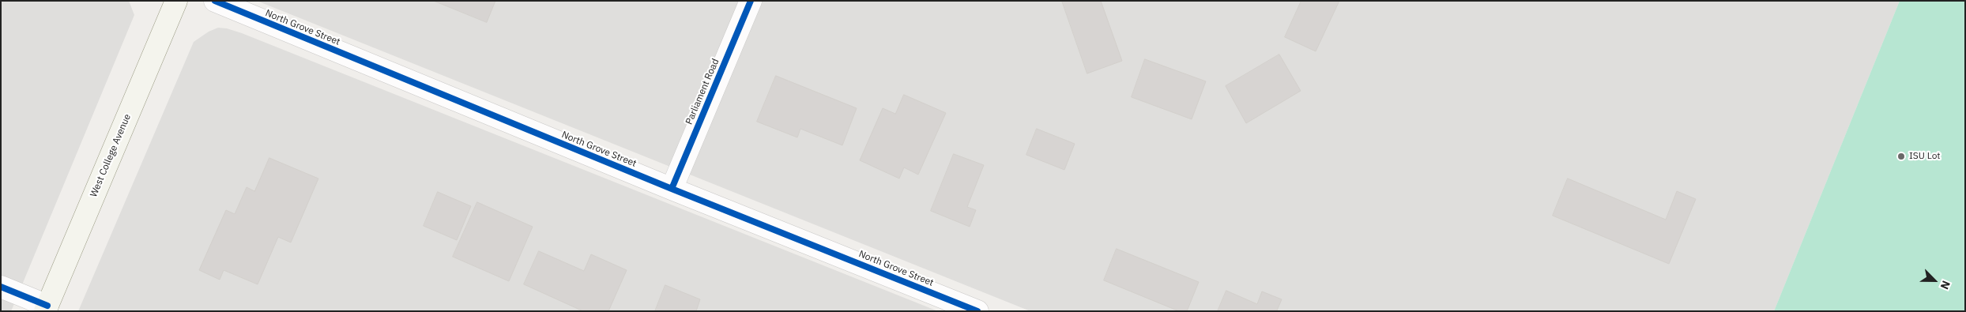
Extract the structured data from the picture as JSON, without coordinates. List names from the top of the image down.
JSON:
{
  "streets": {
    "main road": ["West College Avenue"],
    "street": ["North Grove Street", "Parliament Road"]
  },
  "crossings": [
    ["North Grove Street", "Parliament Road"]
  ],
  "places": ["ISU Lot"],
  "north": "bottom right"
}
